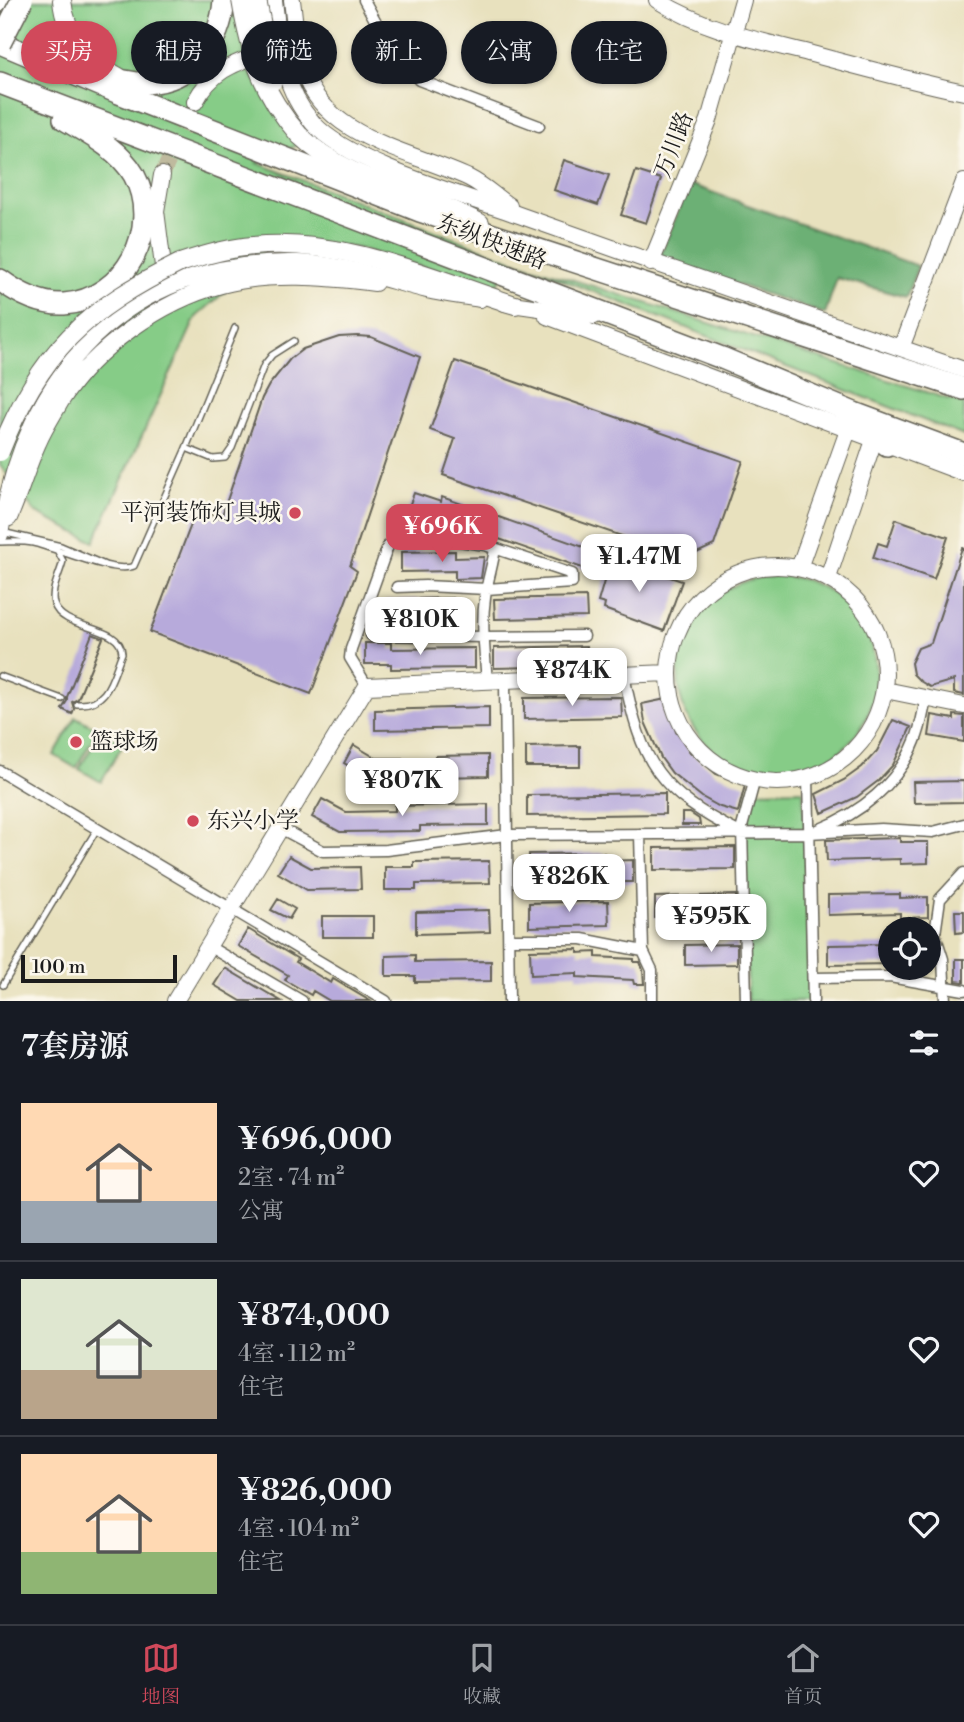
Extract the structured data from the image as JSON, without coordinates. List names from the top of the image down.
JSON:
{
  "streets": {
    "highway": ["东纵快速路"],
    "street": ["万川路"]
  },
  "places": ["平河装饰灯具城", "篮球场", "东兴小学"],
  "scale_bar": "100 m",
  "page": {
    "chip": [
      "买房",
      "租房",
      "筛选",
      "新上",
      "公寓",
      "住宅"
    ],
    "price": [
      "¥696K",
      "¥1.47M",
      "¥810K",
      "¥874K",
      "¥807K",
      "¥826K",
      "¥595K"
    ],
    "scale": "100 m",
    "heading": "7套房源",
    "list": [
      {
        "name": "¥696,000",
        "note": "2室 · 74 m² · 公寓"
      },
      {
        "name": "¥874,000",
        "note": "4室 · 112 m² · 住宅"
      },
      {
        "name": "¥826,000",
        "note": "4室 · 104 m² · 住宅"
      }
    ],
    "tabs": ["地图", "收藏", "首页"]
  }
}
